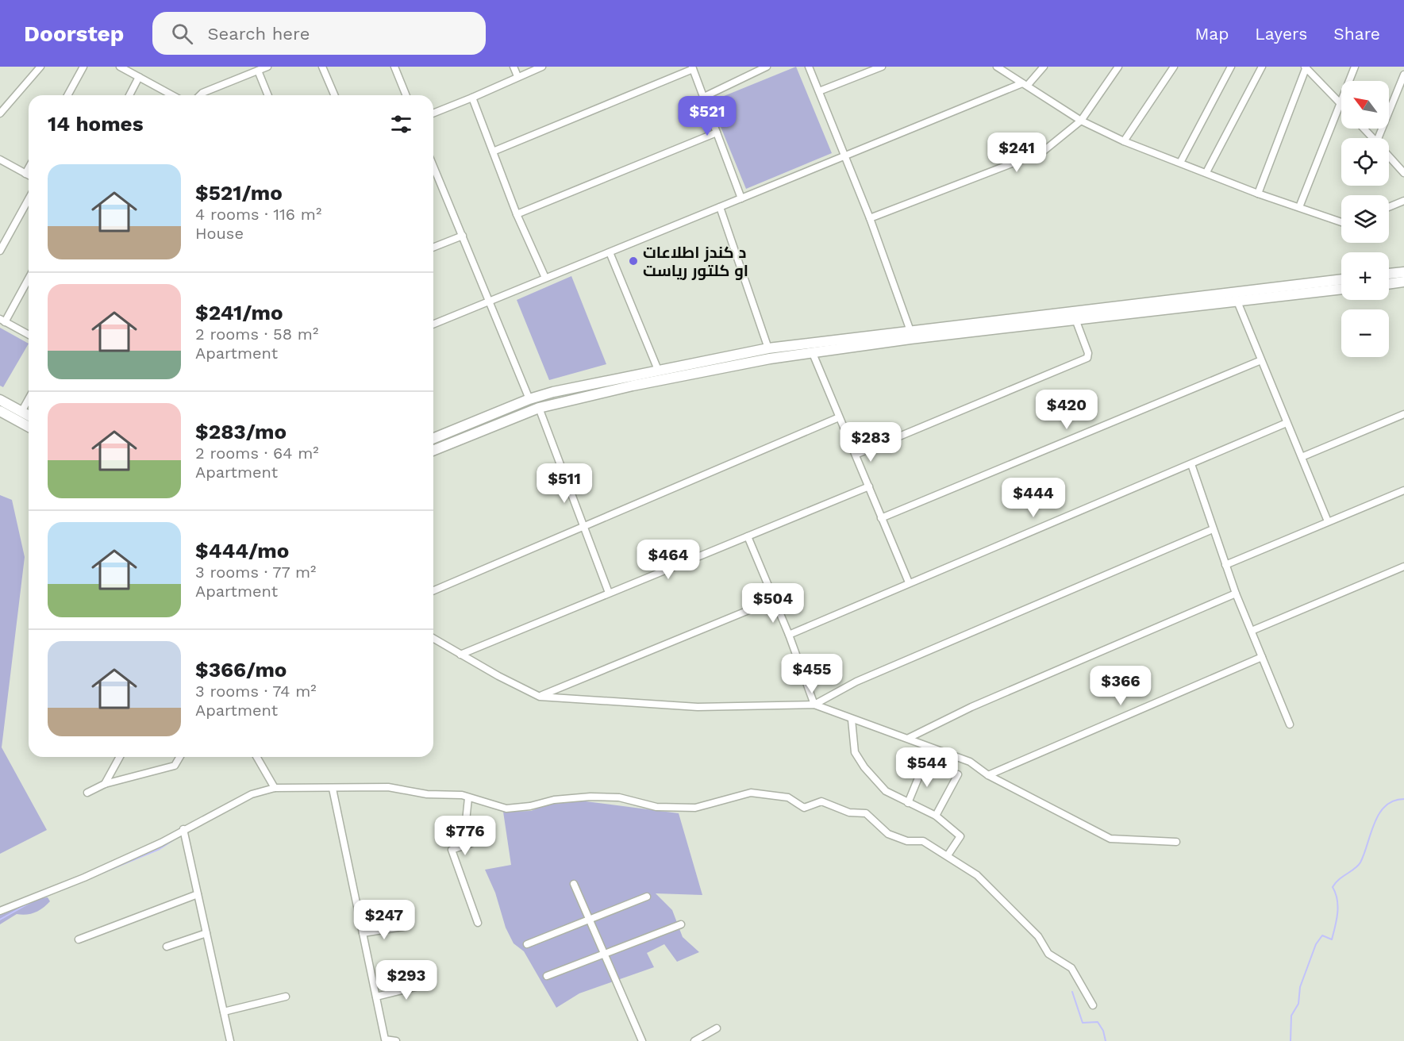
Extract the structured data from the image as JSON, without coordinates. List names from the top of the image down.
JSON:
{
  "places": ["د کندز اطلاعات او کلتور ریاست"],
  "north": "top left",
  "page": {
    "header": "Doorstep",
    "search": "Search here",
    "nav": ["Map", "Layers", "Share"],
    "map_buttons": ["+", "−"],
    "heading": "14 homes",
    "price": [
      "$521",
      "$241",
      "$420",
      "$283",
      "$511",
      "$444",
      "$464",
      "$504",
      "$455",
      "$366",
      "$544",
      "$776",
      "$247",
      "$293"
    ],
    "list": [
      {
        "name": "$521/mo",
        "note": "4 rooms · 116 m² · House"
      },
      {
        "name": "$241/mo",
        "note": "2 rooms · 58 m² · Apartment"
      },
      {
        "name": "$283/mo",
        "note": "2 rooms · 64 m² · Apartment"
      },
      {
        "name": "$444/mo",
        "note": "3 rooms · 77 m² · Apartment"
      },
      {
        "name": "$366/mo",
        "note": "3 rooms · 74 m² · Apartment"
      }
    ]
  }
}
